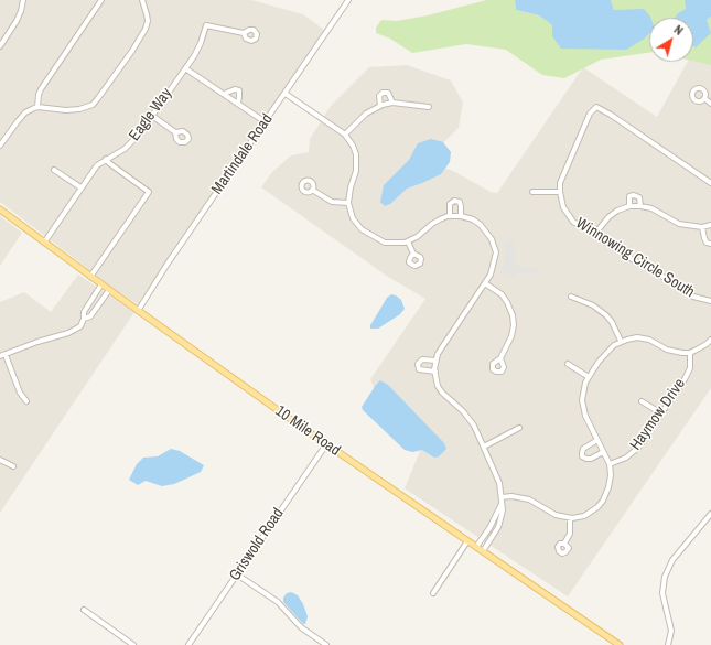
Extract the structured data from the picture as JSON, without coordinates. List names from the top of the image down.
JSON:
{
  "streets": {
    "main road": ["10 Mile Road"],
    "street": [
      "Eagle Way",
      "Martindale Road",
      "Winnowing Circle South",
      "Haymow Drive",
      "Griswold Road"
    ]
  },
  "crossings": [
    ["Eagle Way", "10 Mile Road"],
    ["Martindale Road", "10 Mile Road"],
    ["10 Mile Road", "Griswold Road"]
  ],
  "north": "top right"
}
